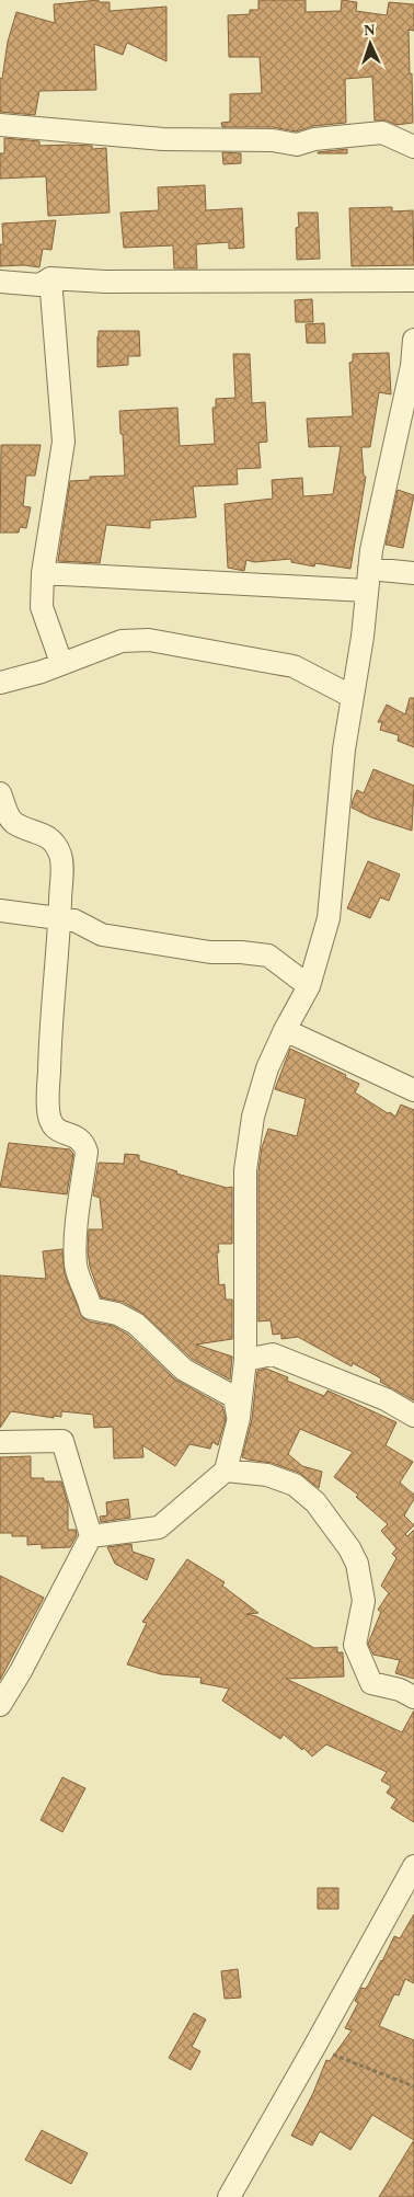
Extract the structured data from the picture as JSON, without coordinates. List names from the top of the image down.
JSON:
{
  "north": "top"
}
